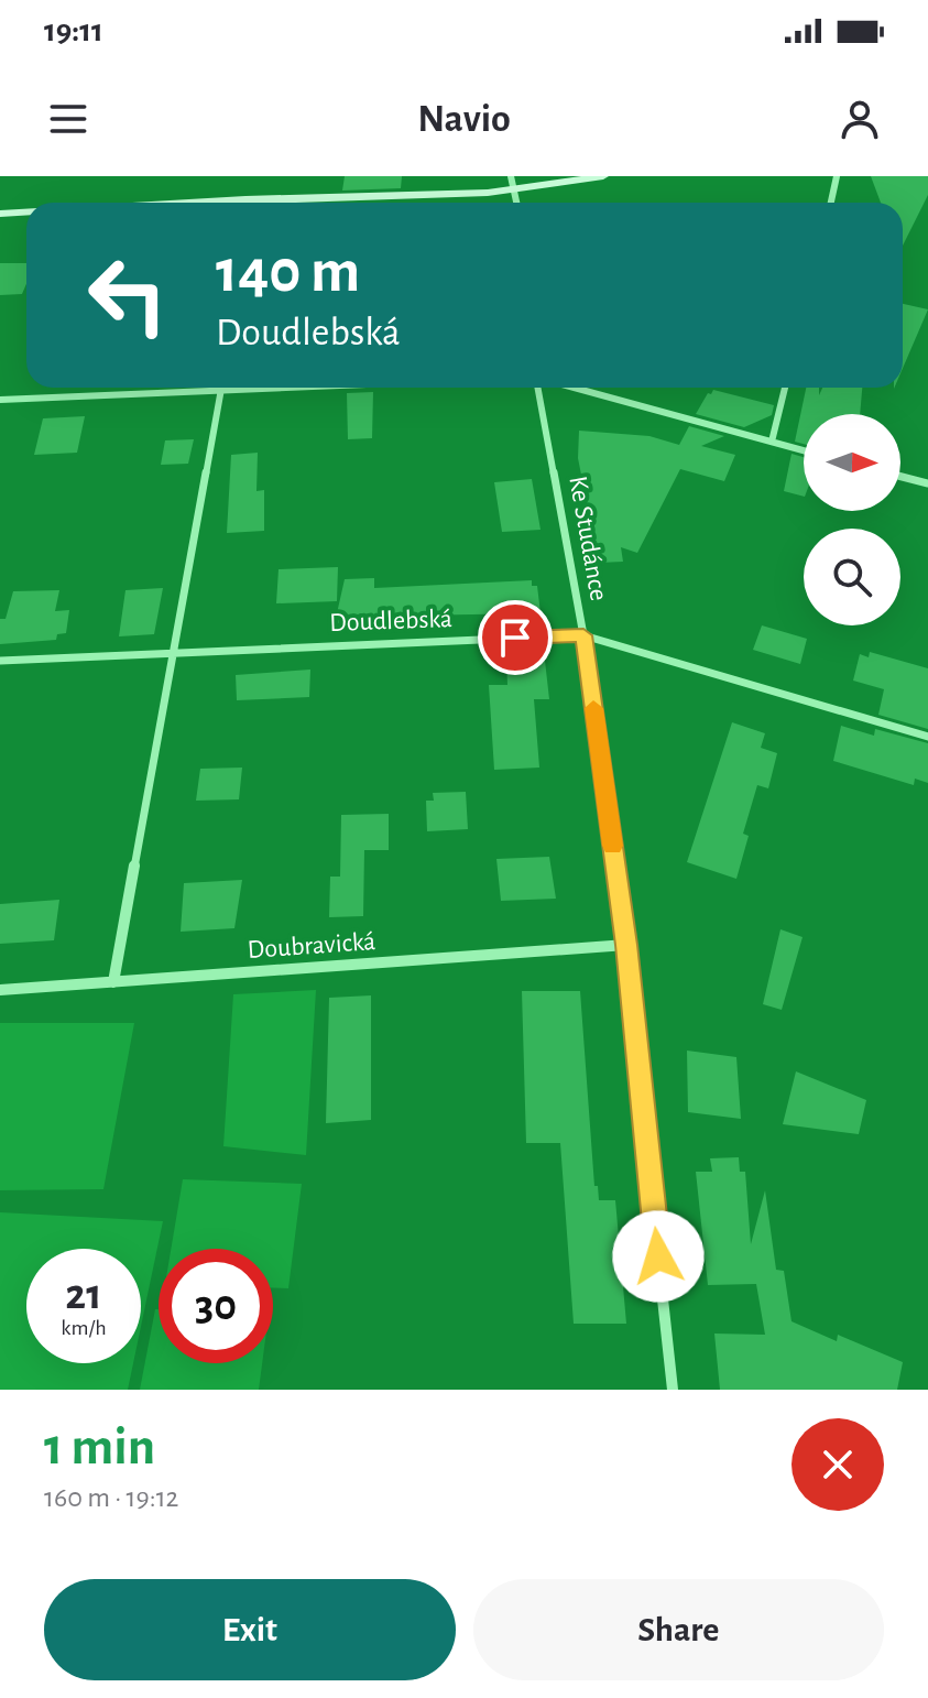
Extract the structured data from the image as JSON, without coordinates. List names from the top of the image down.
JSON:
{
  "streets": {
    "street": ["Ke Studánce", "Doudlebská", "Doubravická"]
  },
  "crossings": [
    ["Ke Studánce", "Doudlebská"],
    ["Ke Studánce", "Doubravická"]
  ],
  "north": "right",
  "page": {
    "status": "19:11",
    "header": "Navio",
    "turn": ["140 m", "Doudlebská"],
    "speed": "21 km/h",
    "limit": "30",
    "heading": ["1 min", "160 m · 19:12"],
    "buttons": ["Exit", "Share"]
  }
}
